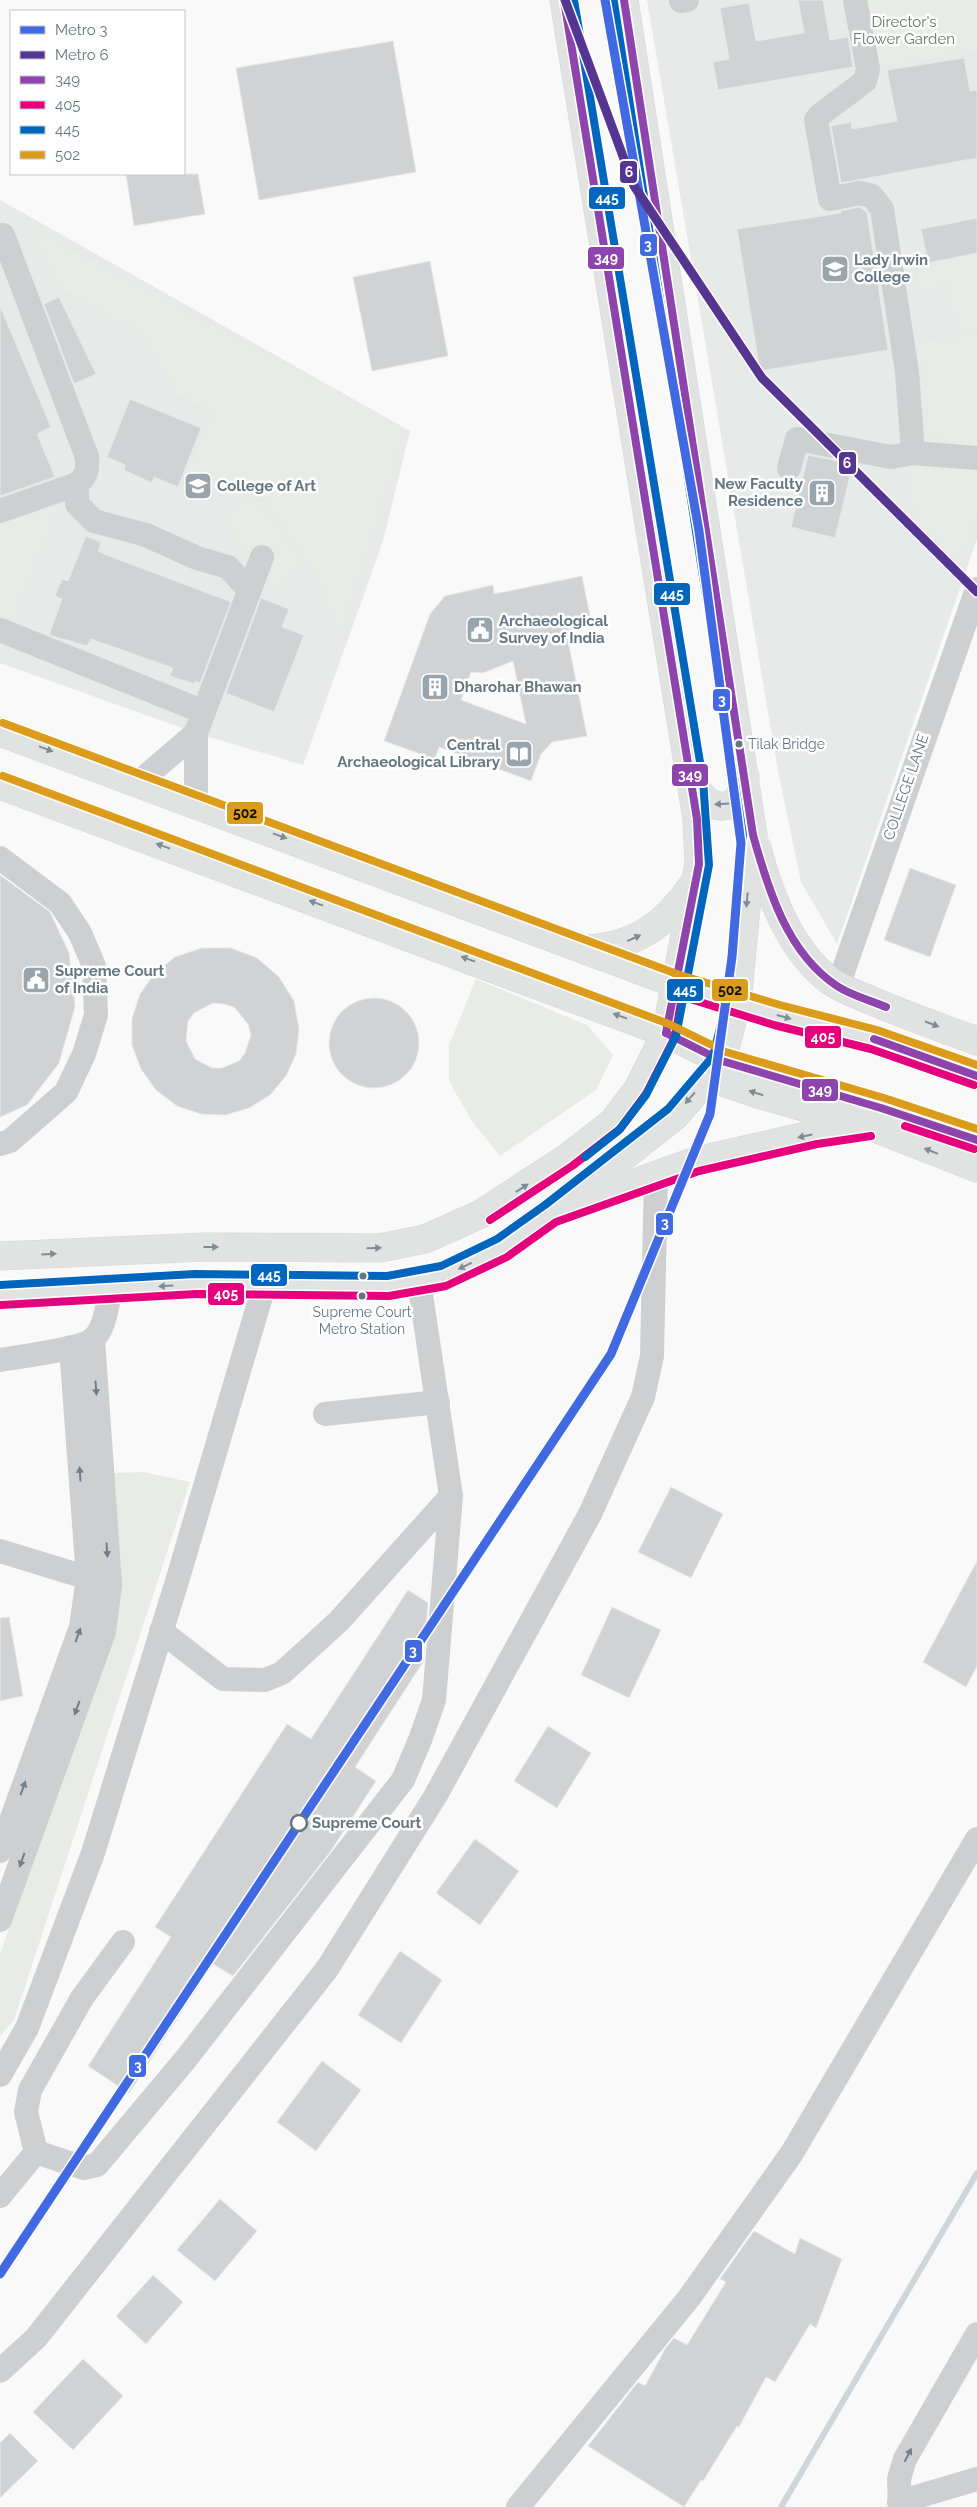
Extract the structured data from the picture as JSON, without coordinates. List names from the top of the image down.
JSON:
{
  "streets": {
    "street": ["COLLEGE LANE"]
  },
  "parks": ["Director's Flower Garden"],
  "places": {
    "school or university": ["Lady Irwin College", "College of Art"],
    "building": ["New Faculty Residence", "Dharohar Bhawan"],
    "public building": ["Archaeological Survey of India", "Supreme Court of India"],
    "other": ["Tilak Bridge", "Supreme Court Metro Station", "Supreme Court"],
    "library": ["Central Archaeological Library"]
  },
  "lines": [
    "metro line 3",
    "metro line 6",
    "transit line 349",
    "transit line 445",
    "transit line 502",
    "transit line 405"
  ],
  "legend": [
    "Metro 3",
    "Metro 6",
    "349",
    "405",
    "445",
    "502"
  ]
}
